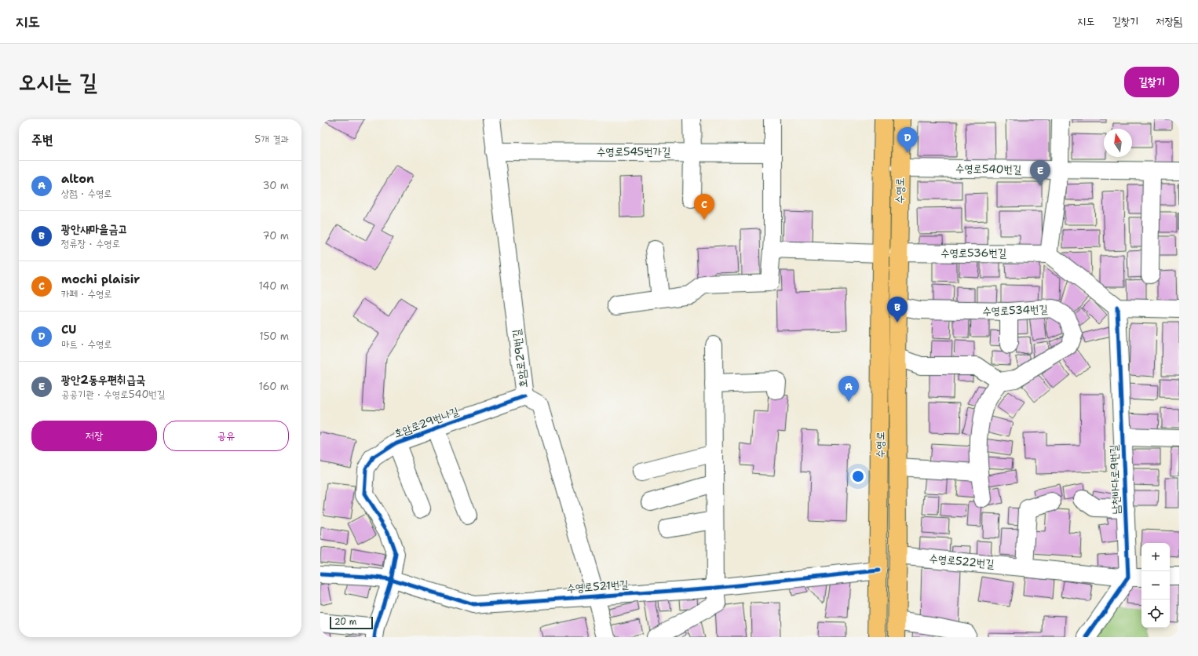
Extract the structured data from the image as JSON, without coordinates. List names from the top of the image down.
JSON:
{
  "streets": {
    "main road": ["수영로"],
    "street": [
      "수영로545번가길",
      "수영로540번길",
      "수영로536번길",
      "수영로534번길",
      "호암로29번길",
      "호암로29번나길",
      "남천바다로9번길",
      "수영로522번길",
      "수영로521번길"
    ]
  },
  "crossings": [
    ["수영로545번가길", "호암로29번길"],
    ["수영로540번길", "수영로"],
    ["수영로", "수영로536번길"],
    ["수영로", "수영로534번길"],
    ["수영로", "수영로522번길"],
    ["수영로", "수영로521번길"],
    ["호암로29번길", "호암로29번나길"],
    ["호암로29번길", "수영로521번길"],
    ["호암로29번나길", "수영로521번길"],
    ["남천바다로9번길", "수영로522번길"]
  ],
  "scale_bar": "20 m",
  "north": "top",
  "page": {
    "header": "지도",
    "nav": ["지도", "길찾기", "저장됨"],
    "title": "오시는 길",
    "buttons": [
      "길찾기",
      ["저장", "공유"]
    ],
    "heading": ["주변", "5개 결과"],
    "pins": [
      "D",
      "E",
      "C",
      "B",
      "A"
    ],
    "list": [
      {
        "mark": "A",
        "name": "alton",
        "note": "상점 · 수영로",
        "value": "30 m"
      },
      {
        "mark": "B",
        "name": "광안새마을금고",
        "note": "정류장 · 수영로",
        "value": "70 m"
      },
      {
        "mark": "C",
        "name": "mochi plaisir",
        "note": "카페 · 수영로",
        "value": "140 m"
      },
      {
        "mark": "D",
        "name": "CU",
        "note": "마트 · 수영로",
        "value": "150 m"
      },
      {
        "mark": "E",
        "name": "광안2동우편취급국",
        "note": "공공기관 · 수영로540번길",
        "value": "160 m"
      }
    ],
    "map_buttons": ["+", "−"],
    "scale": "20 m"
  }
}
